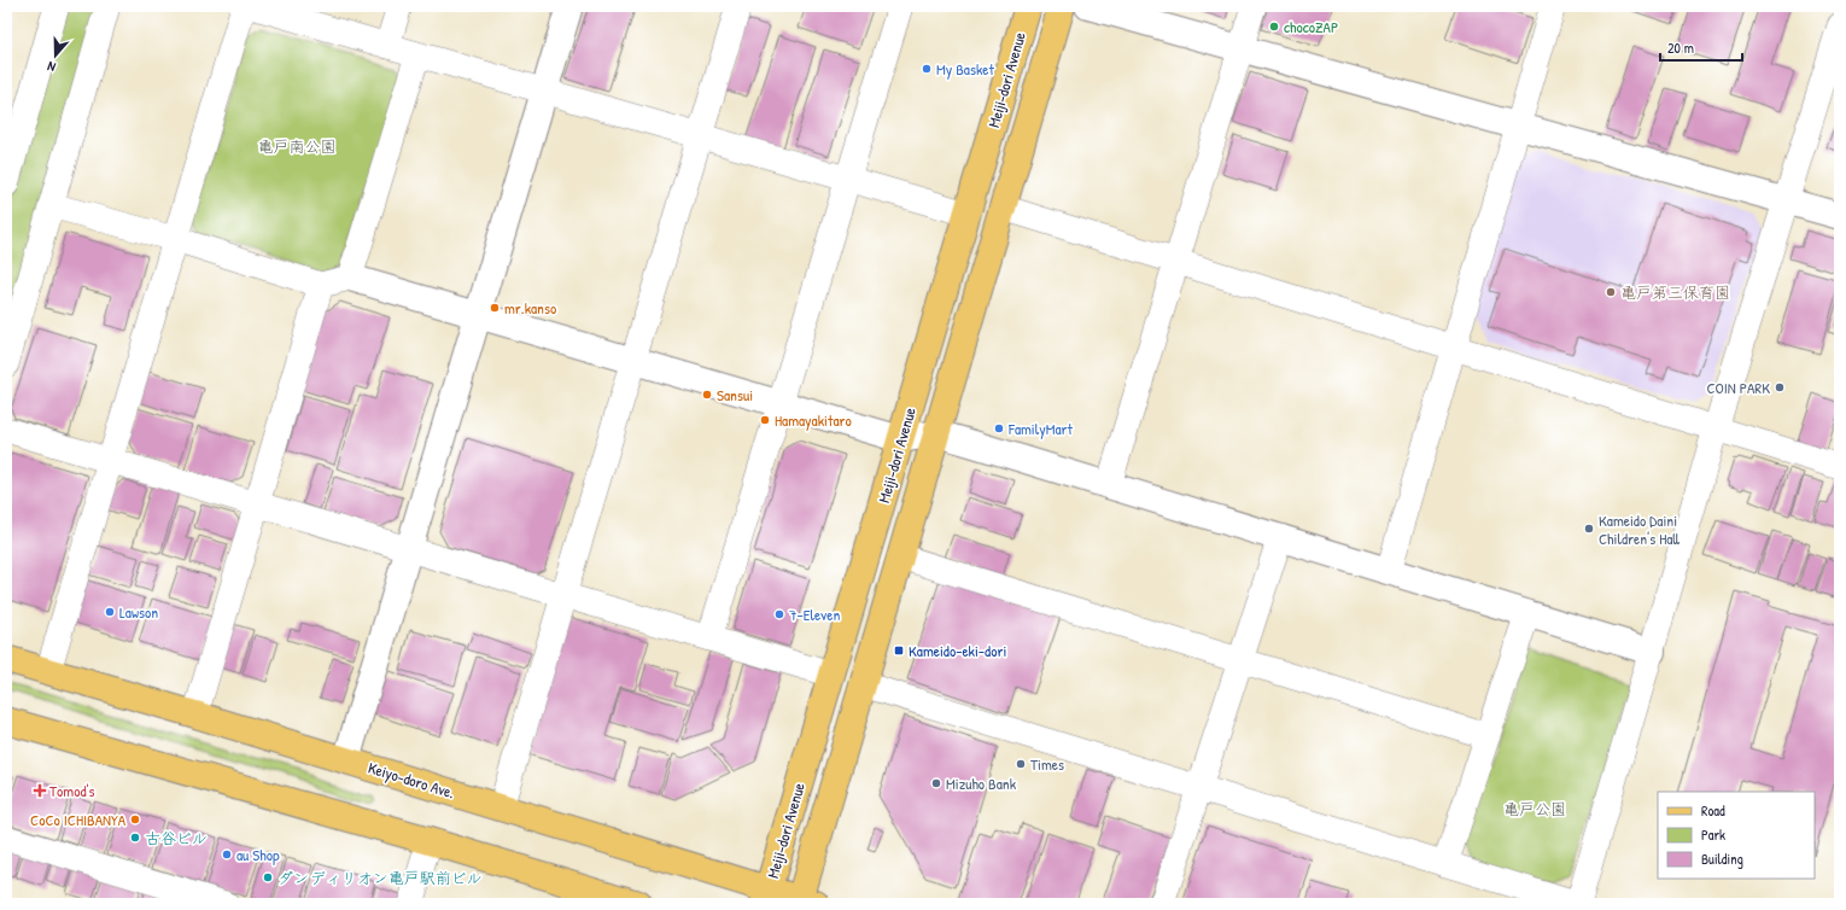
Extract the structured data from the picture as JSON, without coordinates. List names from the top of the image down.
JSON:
{
  "streets": {
    "main road": ["Meiji-dori Avenue", "Keiyo-doro Ave."]
  },
  "crossings": [
    ["Meiji-dori Avenue", "Keiyo-doro Ave."]
  ],
  "parks": ["亀戸南公園", "亀戸公園"],
  "places": {
    "other": [
      "chocoZAP",
      "My Basket",
      "亀戸第三保育園",
      "mr.kanso",
      "COIN PARK",
      "Sansui",
      "Hamayakitaro",
      "FamilyMart",
      "Kameido Daini Children's Hall",
      "Lawson",
      "7-Eleven",
      "Times",
      "Mizuho Bank",
      "CoCo ICHIBANYA",
      "古谷ビル",
      "au Shop",
      "ダンディリオン亀戸駅前ビル"
    ],
    "transit": ["Kameido-eki-dori"],
    "health": ["Tomod's"]
  },
  "legend": ["Road", "Park", "Building"],
  "scale_bar": "20 m",
  "north": "bottom"
}
